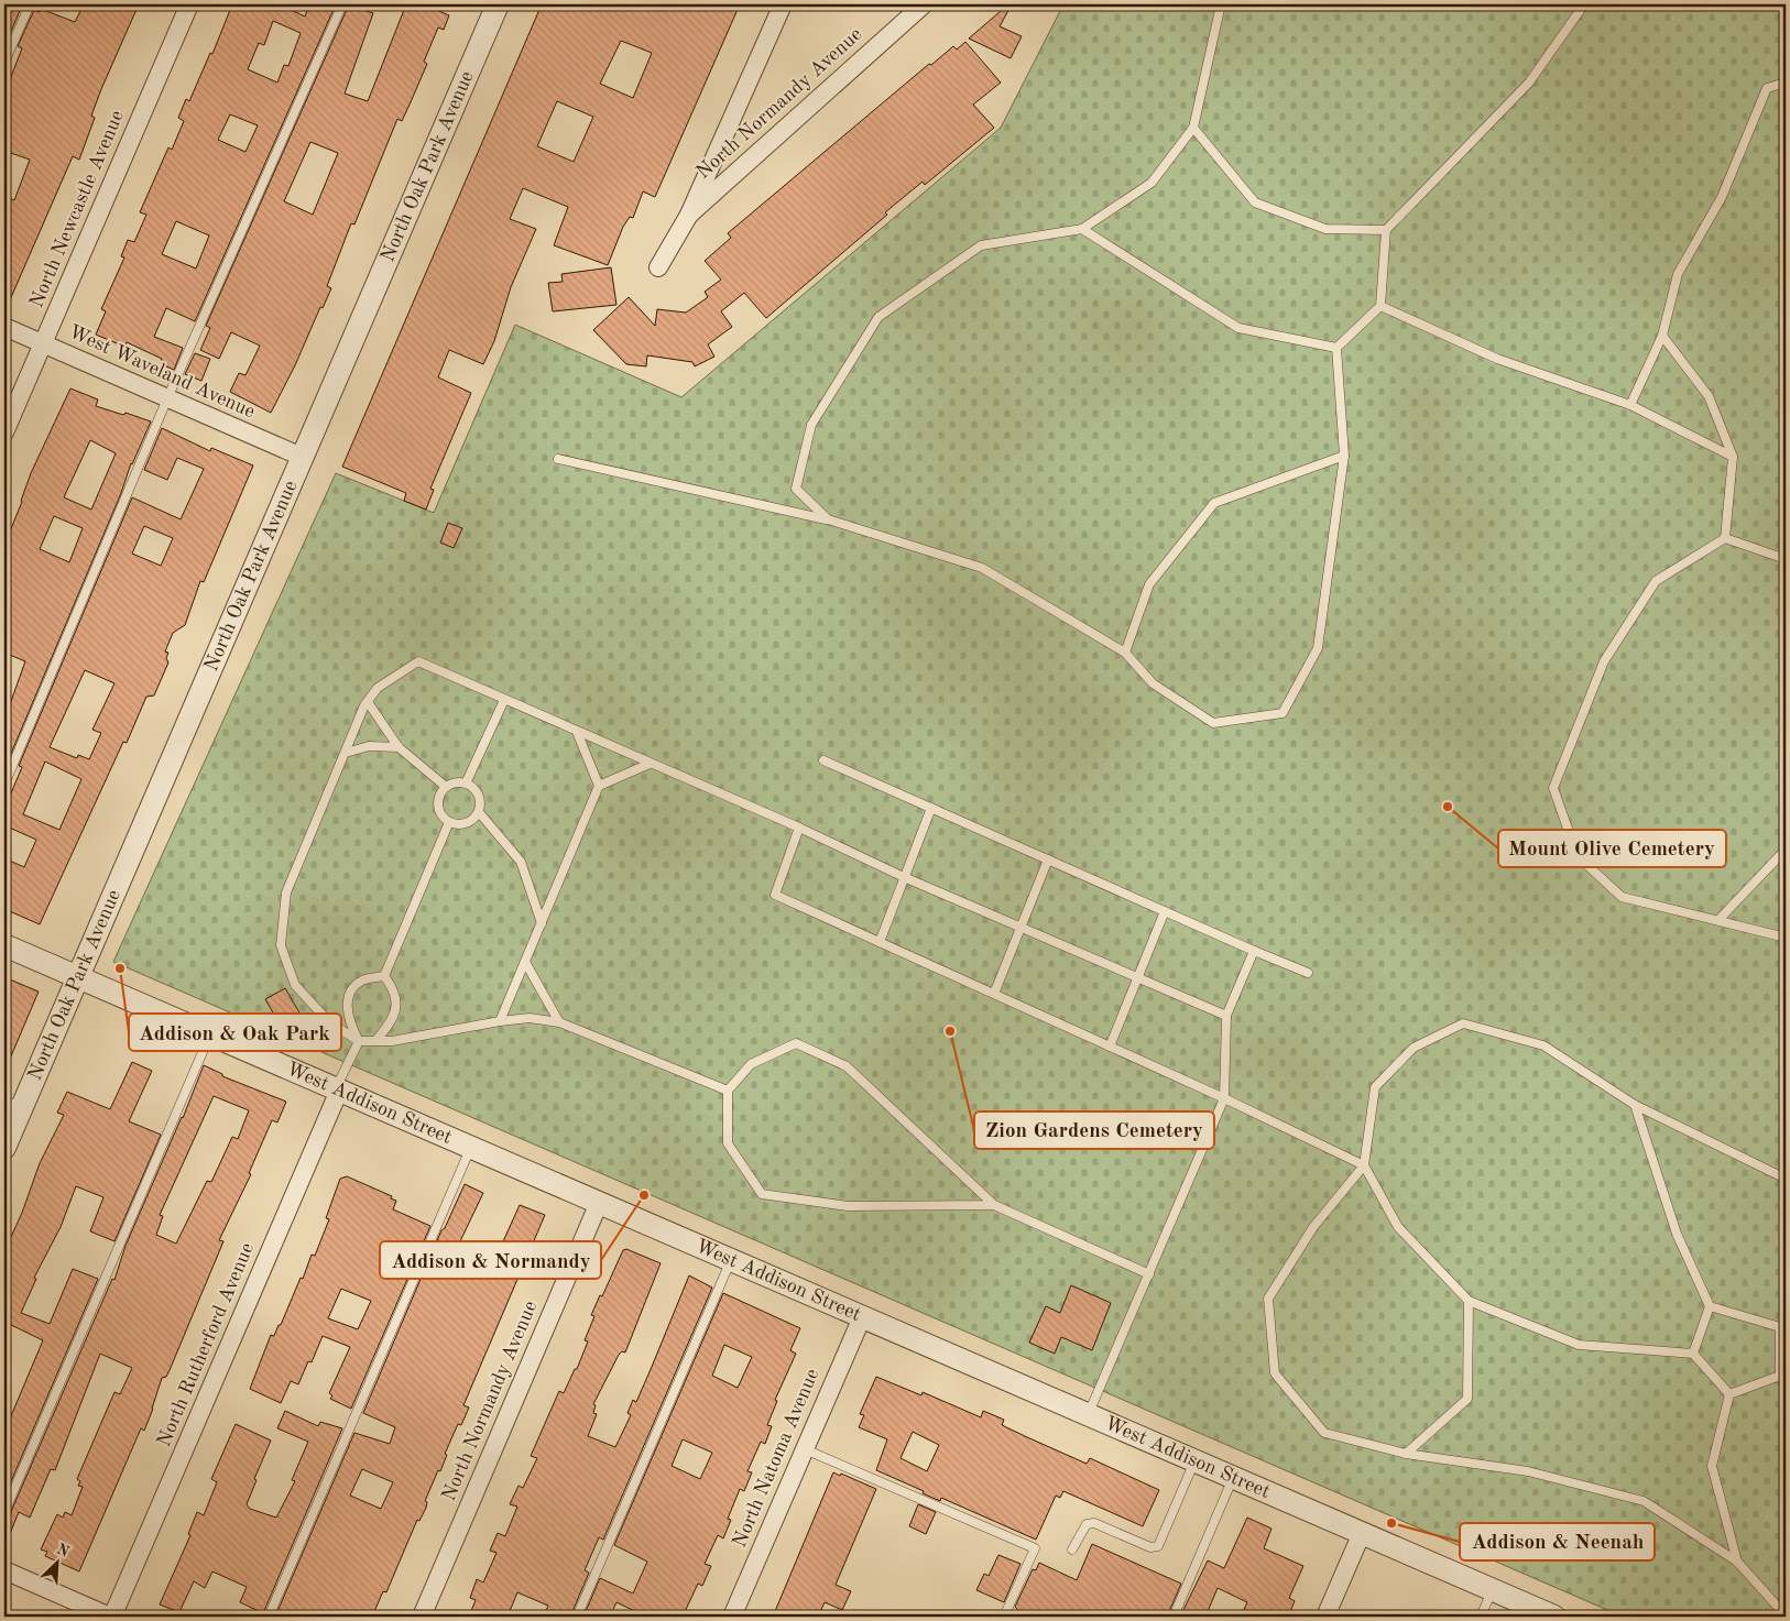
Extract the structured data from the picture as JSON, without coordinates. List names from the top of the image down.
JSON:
{
  "streets": {
    "street": [
      "North Normandy Avenue",
      "North Oak Park Avenue",
      "North Newcastle Avenue",
      "West Waveland Avenue",
      "West Addison Street",
      "North Rutherford Avenue",
      "North Natoma Avenue"
    ]
  },
  "crossings": [
    ["North Normandy Avenue", "West Addison Street"],
    ["North Oak Park Avenue", "West Waveland Avenue"],
    ["North Oak Park Avenue", "West Addison Street"],
    ["North Newcastle Avenue", "West Waveland Avenue"],
    ["West Addison Street", "North Rutherford Avenue"],
    ["West Addison Street", "North Natoma Avenue"]
  ],
  "places": [
    "Mount Olive Cemetery",
    "Addison & Oak Park",
    "Zion Gardens Cemetery",
    "Addison & Normandy",
    "Addison & Neenah"
  ],
  "north": "top right"
}
